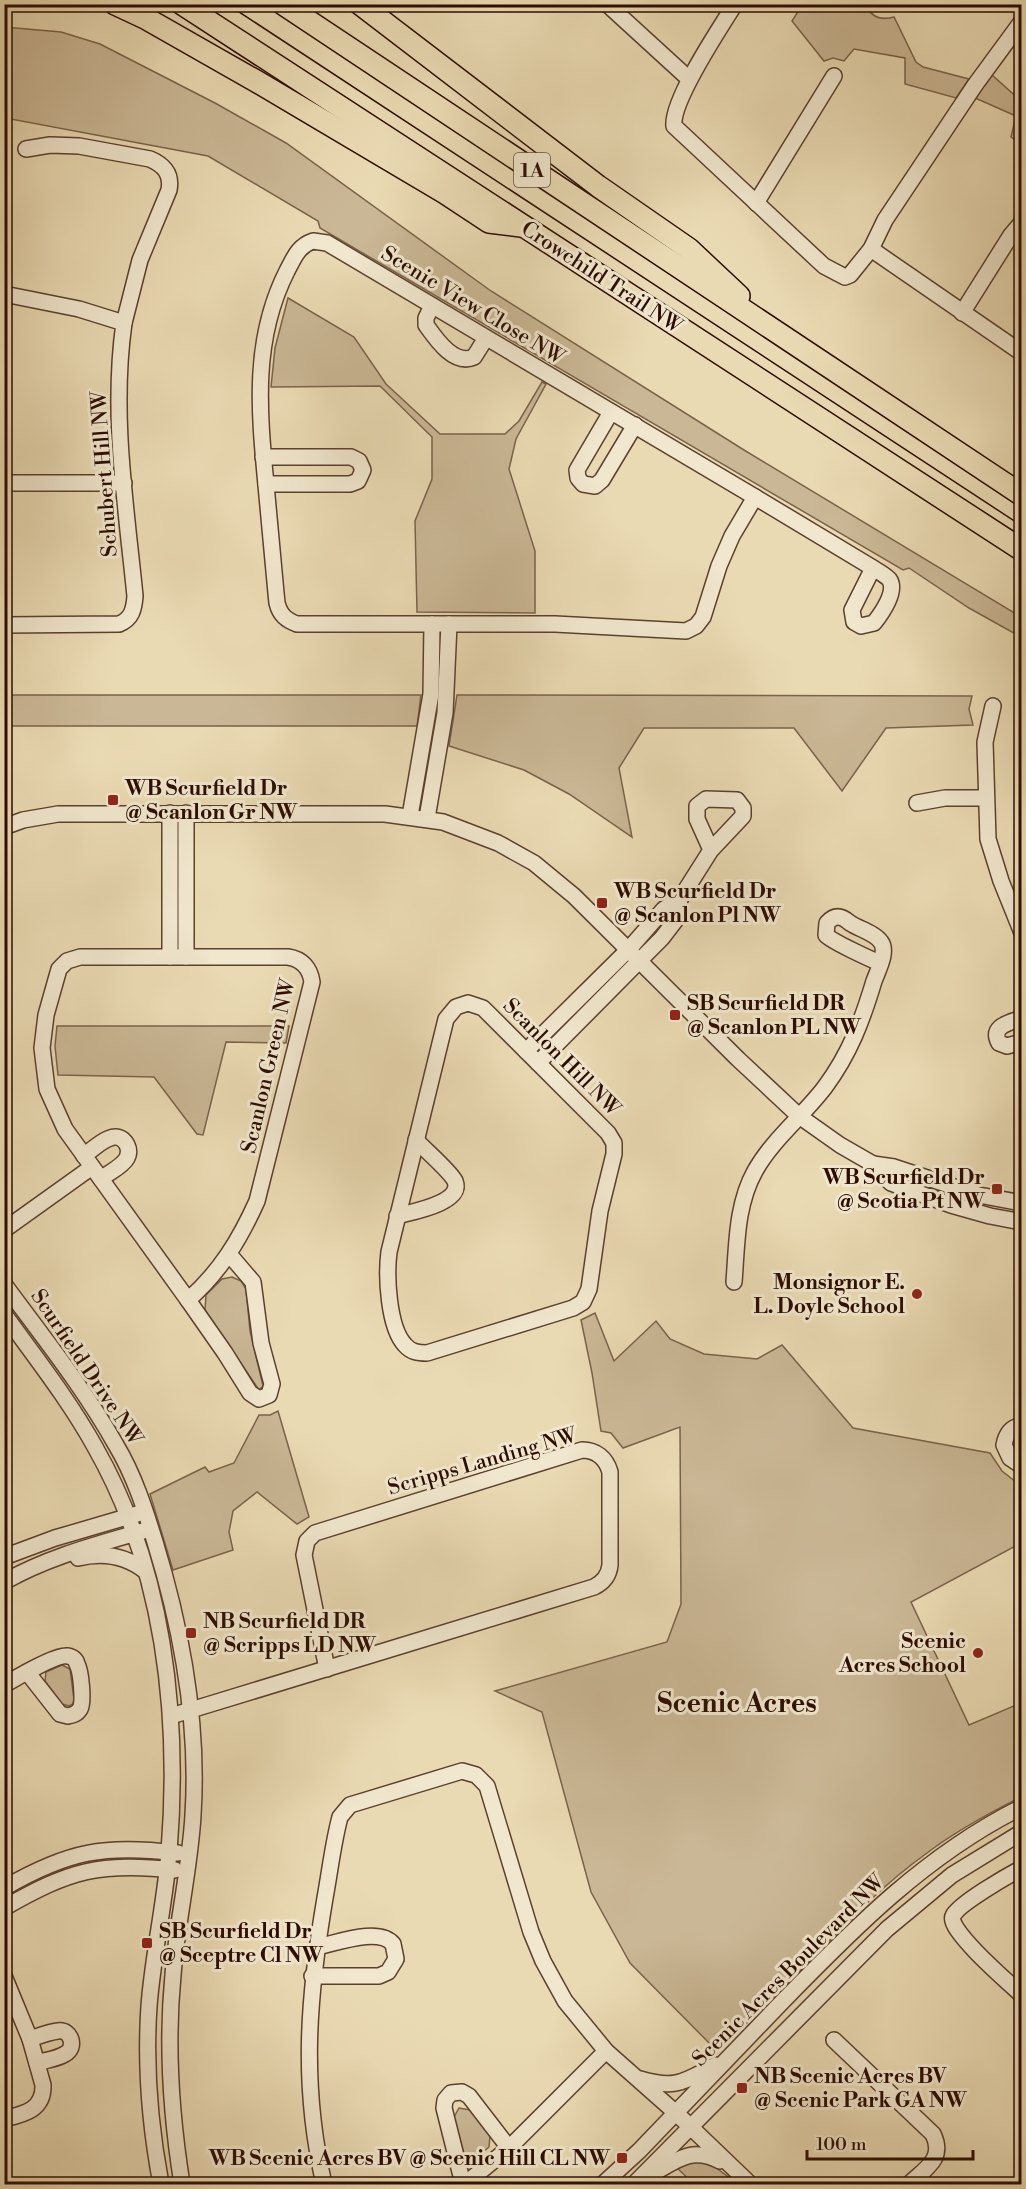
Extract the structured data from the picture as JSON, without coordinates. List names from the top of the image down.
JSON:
{
  "streets": {
    "highway": ["1A", "Crowchild Trail NW"],
    "street": [
      "Scenic View Close NW",
      "Schubert Hill NW",
      "Scanlon Hill NW",
      "Scanlon Green NW",
      "Scurfield Drive NW",
      "Scripps Landing NW",
      "Scenic Acres Boulevard NW"
    ]
  },
  "crossings": [
    ["Scurfield Drive NW", "Scripps Landing NW"]
  ],
  "districts": ["Scenic Acres"],
  "places": {
    "transit": [
      "WB Scurfield Dr @ Scanlon Gr NW",
      "WB Scurfield Dr @ Scanlon Pl NW",
      "SB Scurfield DR @ Scanlon PL NW",
      "WB Scurfield Dr @ Scotia Pt NW",
      "NB Scurfield DR @ Scripps LD NW",
      "SB Scurfield Dr @ Sceptre Cl NW",
      "NB Scenic Acres BV @ Scenic Park GA NW",
      "WB Scenic Acres BV @ Scenic Hill CL NW"
    ],
    "other": ["Monsignor E. L. Doyle School", "Scenic Acres School"]
  },
  "scale_bar": "100 m"
}
